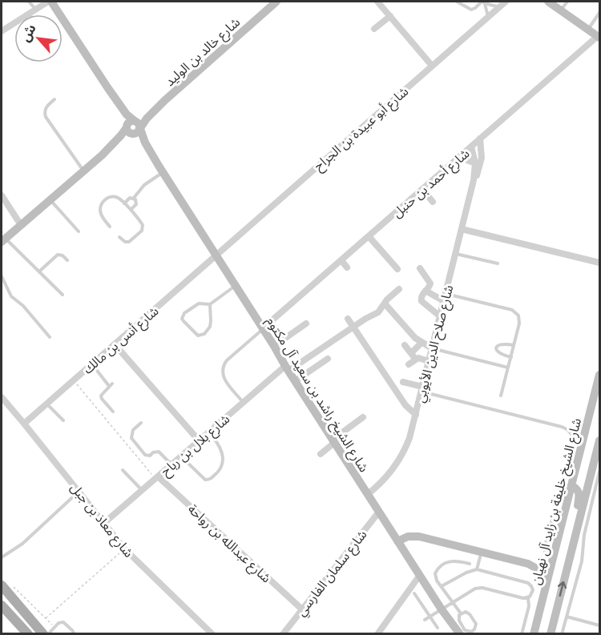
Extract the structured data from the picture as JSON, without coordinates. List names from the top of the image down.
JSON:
{
  "streets": {
    "street": [
      "شارع خالد بن الوليد",
      "شارع أبو عبيدة بن الجراح",
      "شارع أحمد بن حنبل",
      "شارع أنس بن مالك",
      "شارع صلاح الدين الأيوبي",
      "شارع الشيخ راشد بن سعيد آل مكتوم",
      "شارع بلال بن رباح",
      "شارع الشيخ خليفة بن زايد آل نهيان",
      "شارع معاذ بن جبل",
      "شارع عبدالله بن رواحة",
      "شارع سلمان الفارسي"
    ]
  },
  "crossings": [
    ["شارع خالد بن الوليد", "شارع الشيخ راشد بن سعيد آل مكتوم"],
    ["شارع أبو عبيدة بن الجراح", "شارع أنس بن مالك"],
    ["شارع أبو عبيدة بن الجراح", "شارع الشيخ راشد بن سعيد آل مكتوم"],
    ["شارع أحمد بن حنبل", "شارع صلاح الدين الأيوبي"],
    ["شارع أحمد بن حنبل", "شارع الشيخ راشد بن سعيد آل مكتوم"],
    ["شارع أنس بن مالك", "شارع الشيخ راشد بن سعيد آل مكتوم"],
    ["شارع أنس بن مالك", "شارع معاذ بن جبل"],
    ["شارع صلاح الدين الأيوبي", "شارع الشيخ راشد بن سعيد آل مكتوم"],
    ["شارع الشيخ راشد بن سعيد آل مكتوم", "شارع بلال بن رباح"],
    ["شارع الشيخ راشد بن سعيد آل مكتوم", "شارع سلمان الفارسي"],
    ["شارع بلال بن رباح", "شارع معاذ بن جبل"],
    ["شارع بلال بن رباح", "شارع عبدالله بن رواحة"],
    ["شارع عبدالله بن رواحة", "شارع سلمان الفارسي"]
  ],
  "north": "top left"
}
